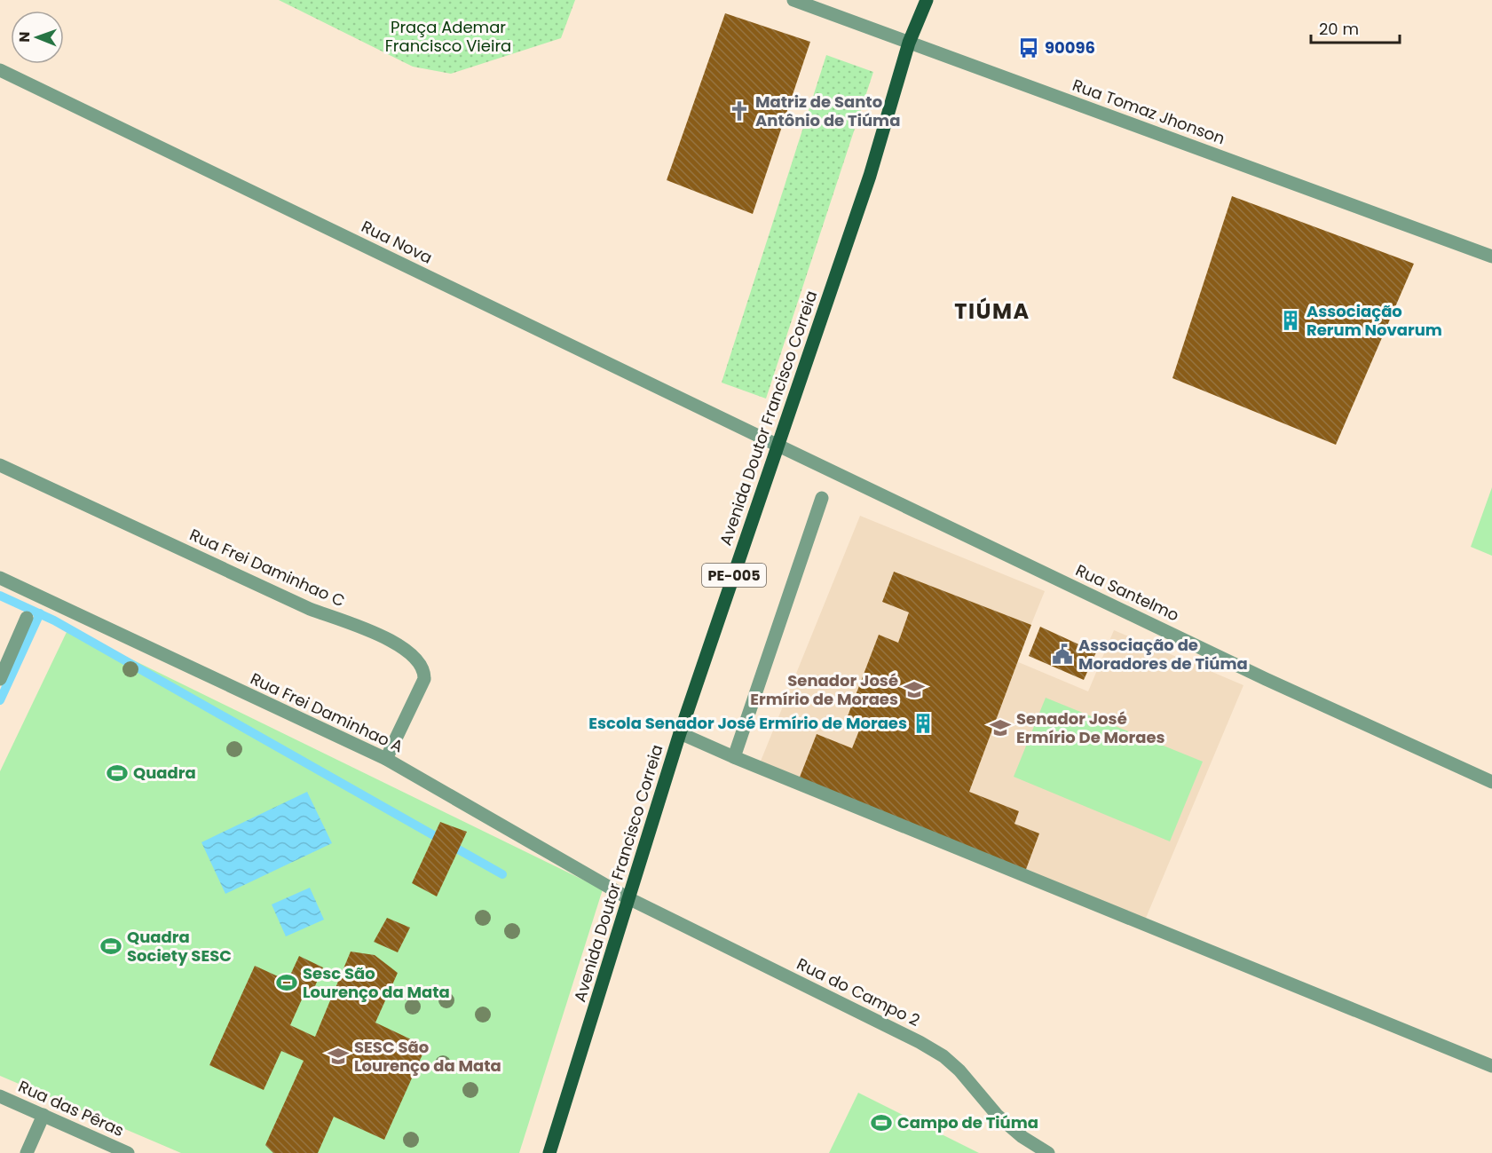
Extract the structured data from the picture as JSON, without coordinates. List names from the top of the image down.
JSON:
{
  "streets": {
    "main road": ["Avenida Doutor Francisco Correia", "PE-005"],
    "street": [
      "Rua Tomaz Jhonson",
      "Rua Nova",
      "Rua Frei Daminhao C",
      "Rua Santelmo",
      "Rua Frei Daminhao A",
      "Rua do Campo 2",
      "Rua das Pêras"
    ]
  },
  "crossings": [
    ["Rua Tomaz Jhonson", "Avenida Doutor Francisco Correia"],
    ["Rua Nova", "Avenida Doutor Francisco Correia"],
    ["Rua Nova", "Rua Santelmo"],
    ["Avenida Doutor Francisco Correia", "Rua Santelmo"],
    ["Avenida Doutor Francisco Correia", "Rua Frei Daminhao A"],
    ["Avenida Doutor Francisco Correia", "Rua do Campo 2"],
    ["Rua Frei Daminhao C", "Rua Frei Daminhao A"],
    ["Rua Frei Daminhao A", "Rua do Campo 2"]
  ],
  "districts": ["TIÚMA"],
  "parks": ["Praça Ademar Francisco Vieira"],
  "places": {
    "bus stop": ["90096"],
    "church": ["Matriz de Santo Antônio de Tiúma"],
    "building": ["Associação Rerum Novarum", "Escola Senador José Ermírio de Moraes"],
    "public building": ["Associação de Moradores de Tiúma"],
    "school or university": ["Senador José Ermírio de Moraes", "Senador José Ermírio De Moraes", "SESC São Lourenço da Mata"],
    "sports": [
      "Quadra",
      "Quadra Society SESC",
      "Sesc São Lourenço da Mata",
      "Campo de Tiúma"
    ]
  },
  "scale_bar": "20 m",
  "north": "left"
}
